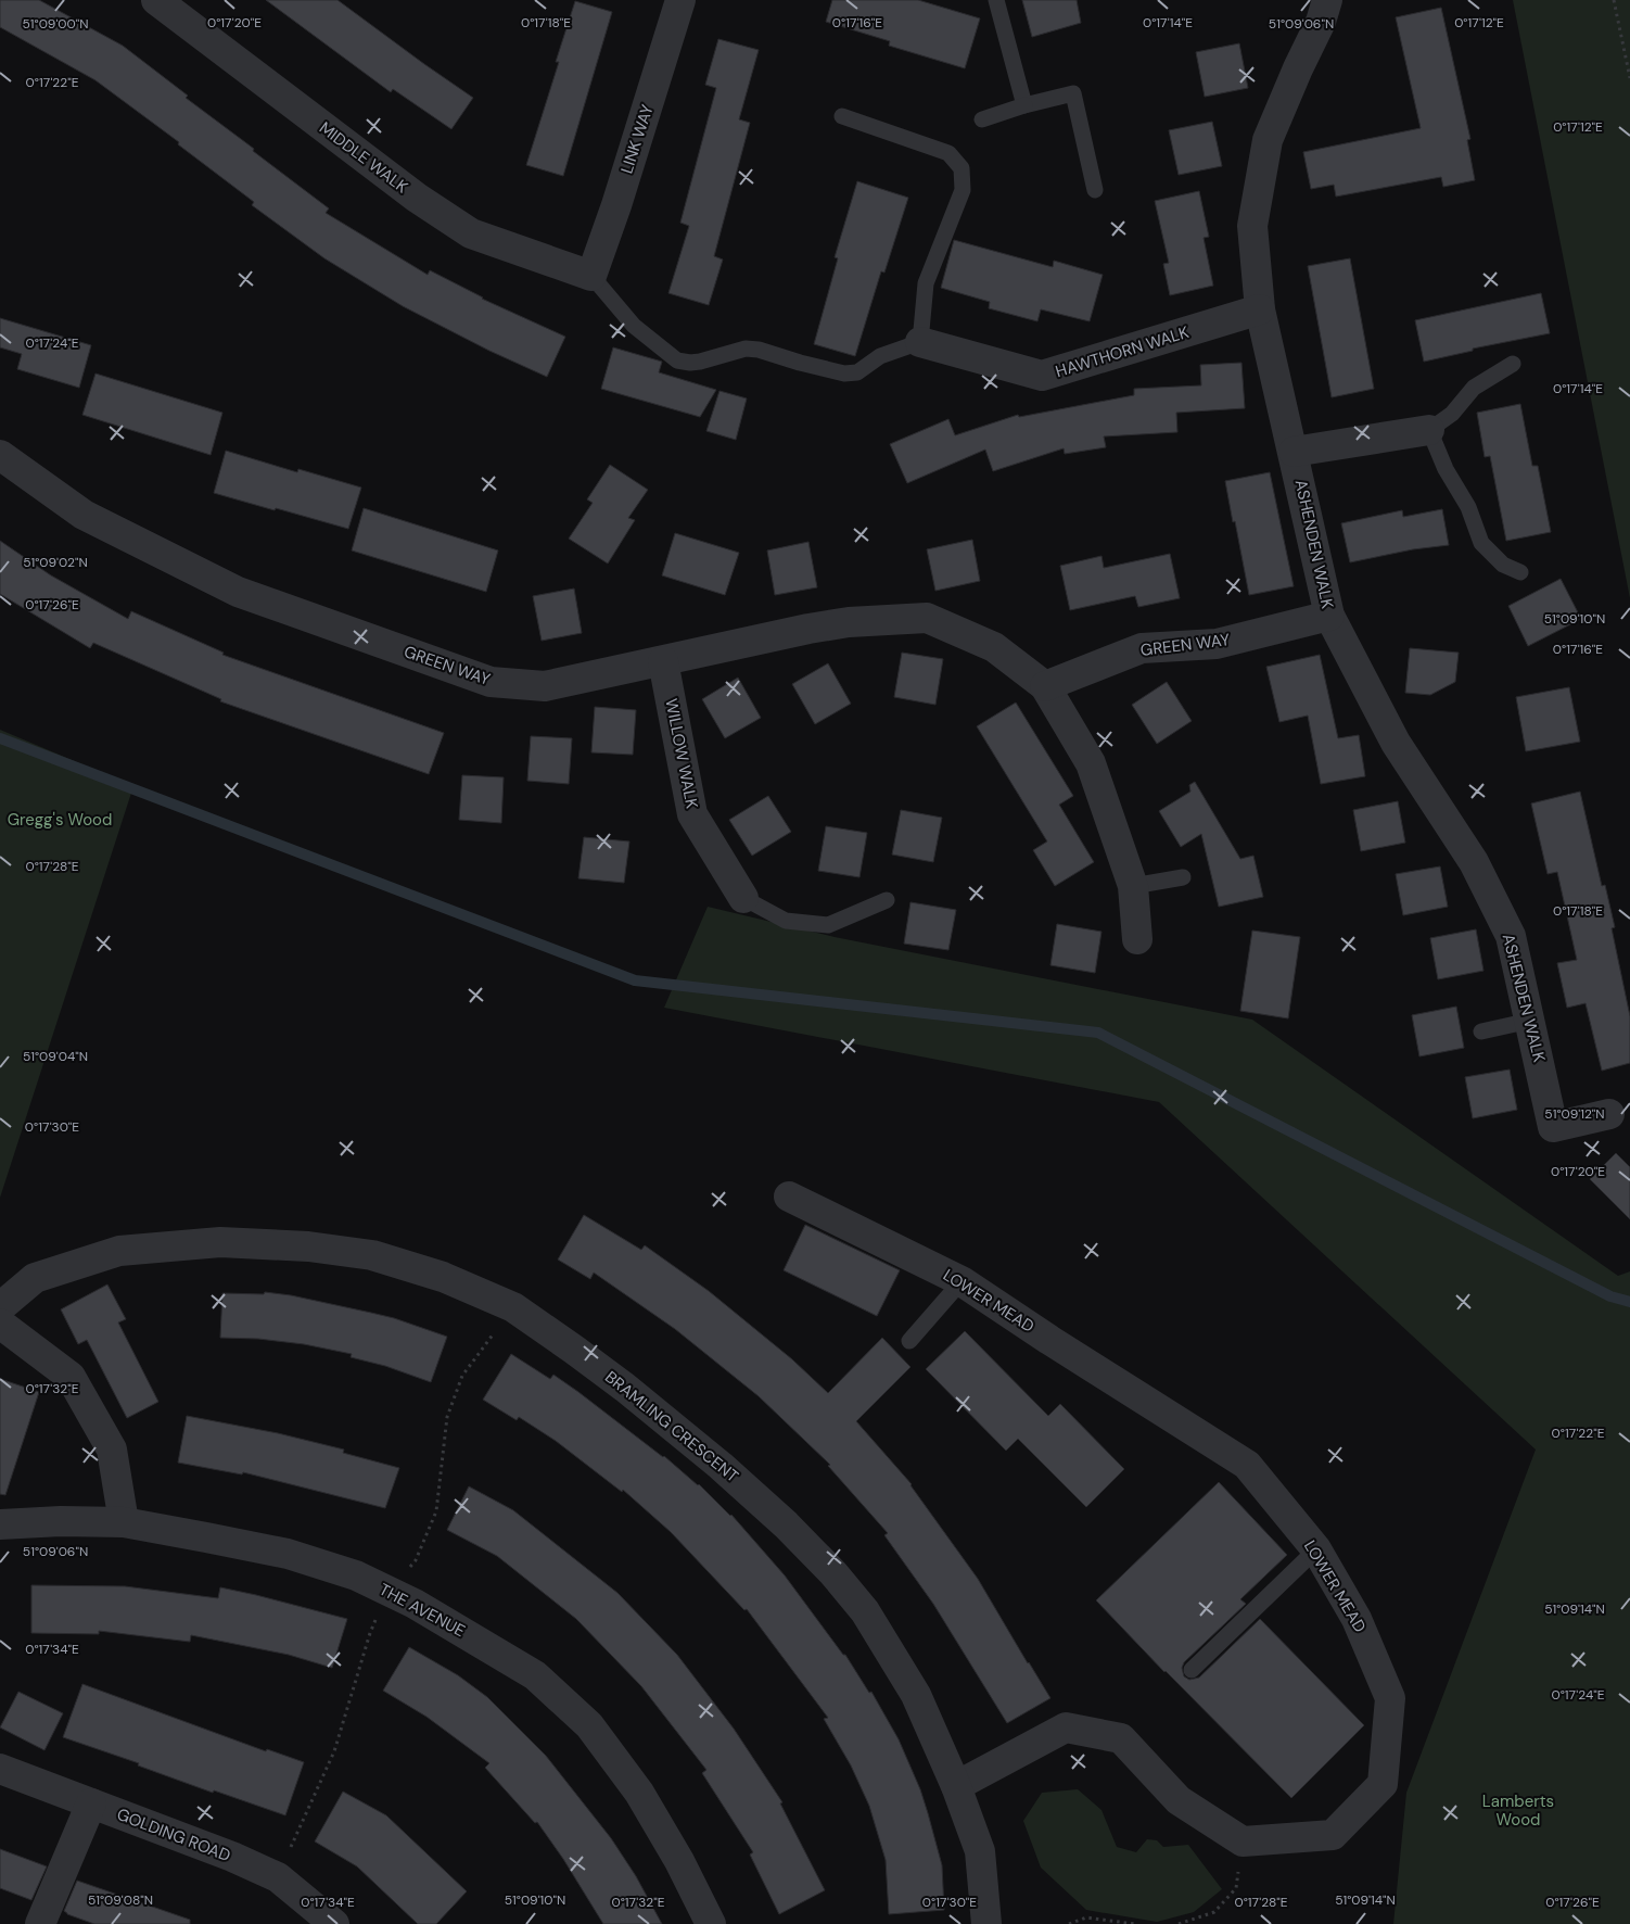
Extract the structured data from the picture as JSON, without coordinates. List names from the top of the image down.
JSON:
{
  "streets": {
    "street": [
      "LINK WAY",
      "MIDDLE WALK",
      "HAWTHORN WALK",
      "ASHENDEN WALK",
      "GREEN WAY",
      "WILLOW WALK",
      "LOWER MEAD",
      "BRAMLING CRESCENT",
      "THE AVENUE",
      "GOLDING ROAD"
    ]
  },
  "crossings": [
    ["LINK WAY", "MIDDLE WALK"],
    ["HAWTHORN WALK", "ASHENDEN WALK"],
    ["ASHENDEN WALK", "GREEN WAY"],
    ["GREEN WAY", "WILLOW WALK"]
  ],
  "parks": ["Gregg's Wood", "Lamberts Wood"],
  "coordinates": [
    "0°17'18\"E",
    "0°17'16\"E",
    "0°17'20\"E",
    "0°17'14\"E",
    "0°17'12\"E",
    "51°09'00\"N",
    "51°09'06\"N",
    "0°17'22\"E",
    "0°17'24\"E",
    "51°09'02\"N",
    "0°17'26\"E",
    "51°09'10\"N",
    "0°17'28\"E",
    "51°09'04\"N",
    "51°09'12\"N",
    "0°17'30\"E",
    "0°17'32\"E",
    "51°09'14\"N",
    "0°17'34\"E",
    "51°09'08\"N"
  ]
}
